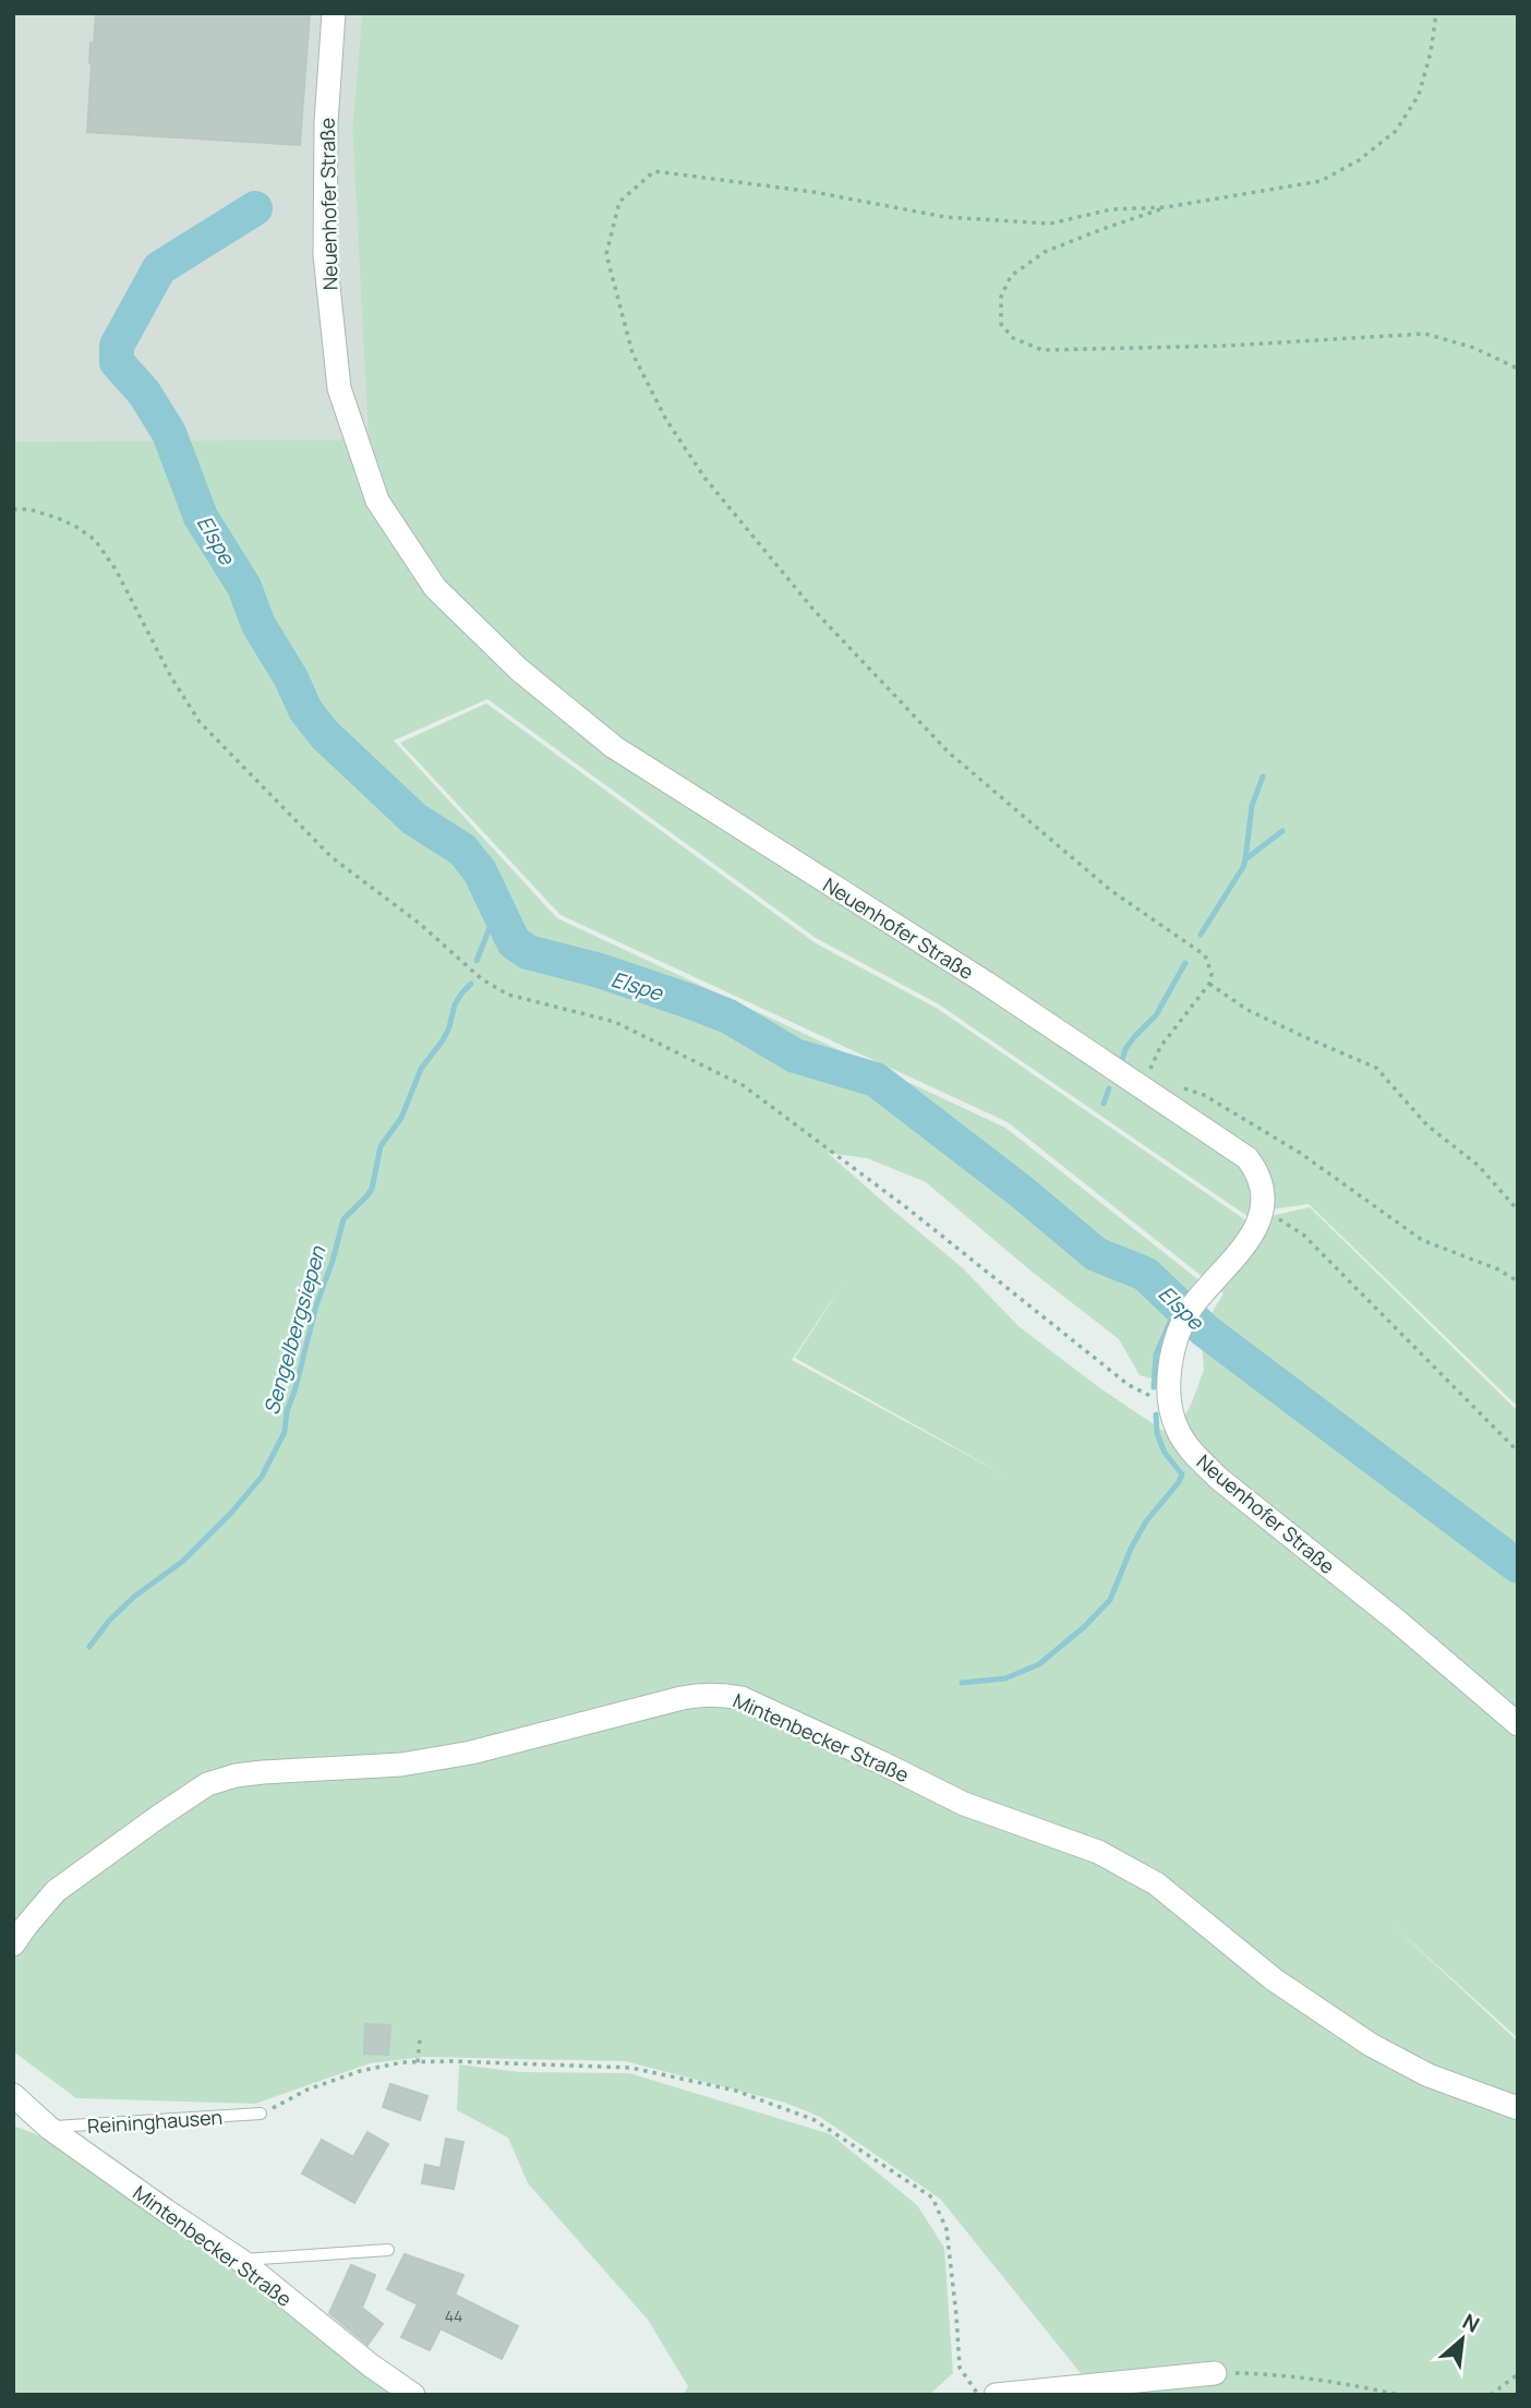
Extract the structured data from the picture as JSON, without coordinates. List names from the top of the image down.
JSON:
{
  "streets": {
    "street": ["Neuenhofer Straße", "Mintenbecker Straße"],
    "lane": ["Reininghausen"]
  },
  "crossings": [
    ["Mintenbecker Straße", "Reininghausen"]
  ],
  "water": ["Elspe", "Sengelbergsiepen"],
  "house_numbers": ["44"],
  "north": "top right"
}
